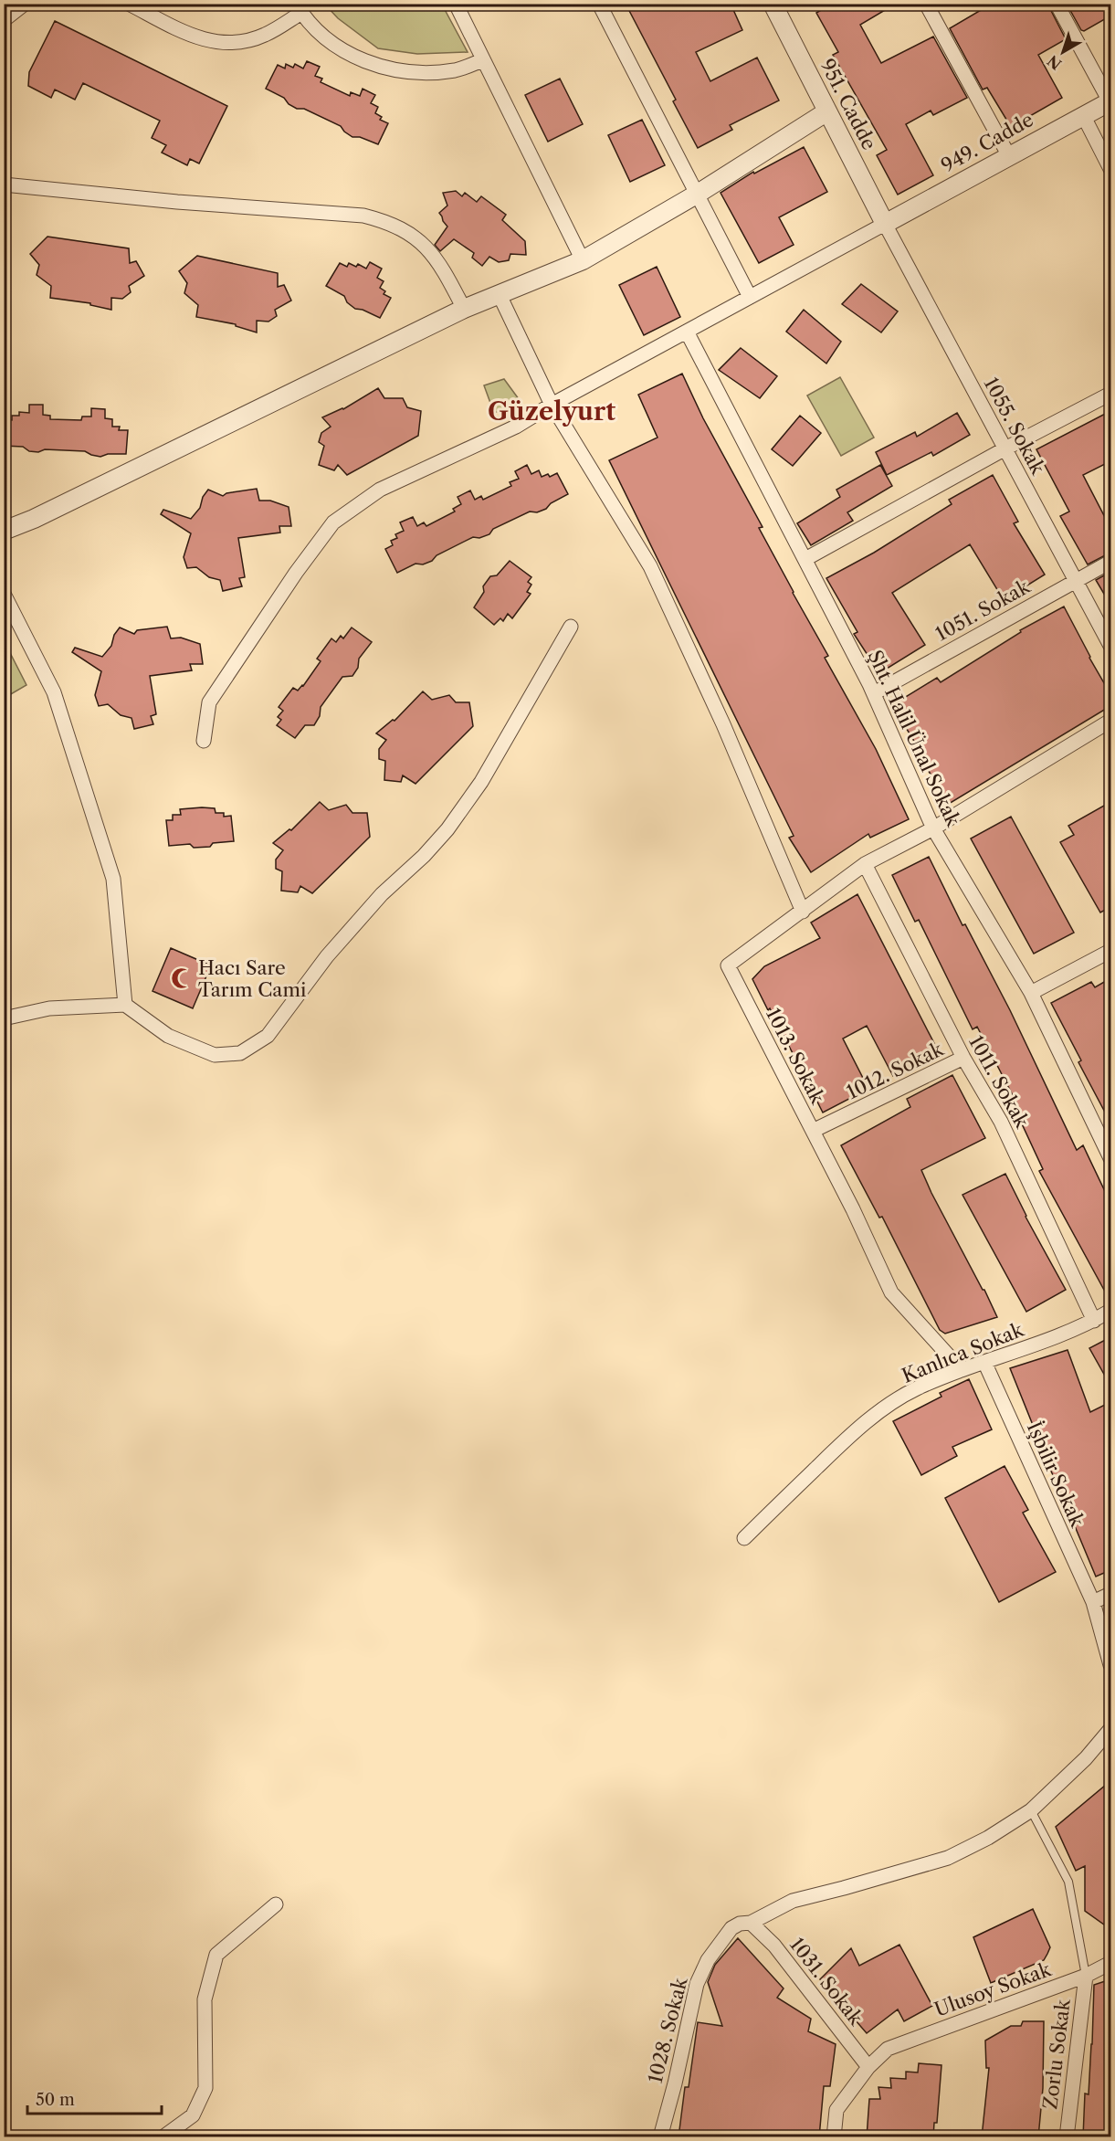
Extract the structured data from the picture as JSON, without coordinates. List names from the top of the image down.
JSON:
{
  "streets": {
    "street": [
      "951. Cadde",
      "949. Cadde",
      "1055. Sokak",
      "1051. Sokak",
      "Şht. Halil Ünal Sokak",
      "1013. Sokak",
      "1012. Sokak",
      "1011. Sokak",
      "Kanlıca Sokak",
      "İşbilir Sokak",
      "1031. Sokak",
      "Ulusoy Sokak",
      "1028. Sokak",
      "Zorlu Sokak"
    ]
  },
  "crossings": [
    ["951. Cadde", "949. Cadde"],
    ["951. Cadde", "1055. Sokak"],
    ["949. Cadde", "1055. Sokak"],
    ["1055. Sokak", "1051. Sokak"],
    ["1051. Sokak", "Şht. Halil Ünal Sokak"],
    ["Şht. Halil Ünal Sokak", "1013. Sokak"],
    ["1013. Sokak", "1012. Sokak"],
    ["1013. Sokak", "1011. Sokak"],
    ["1013. Sokak", "Kanlıca Sokak"],
    ["1012. Sokak", "1011. Sokak"],
    ["1011. Sokak", "Kanlıca Sokak"],
    ["Kanlıca Sokak", "İşbilir Sokak"],
    ["1031. Sokak", "Ulusoy Sokak"],
    ["1031. Sokak", "1028. Sokak"],
    ["Ulusoy Sokak", "Zorlu Sokak"]
  ],
  "districts": ["Güzelyurt"],
  "places": {
    "mosque": ["Hacı Sare Tarım Cami"]
  },
  "scale_bar": "50 m",
  "north": "bottom left"
}
